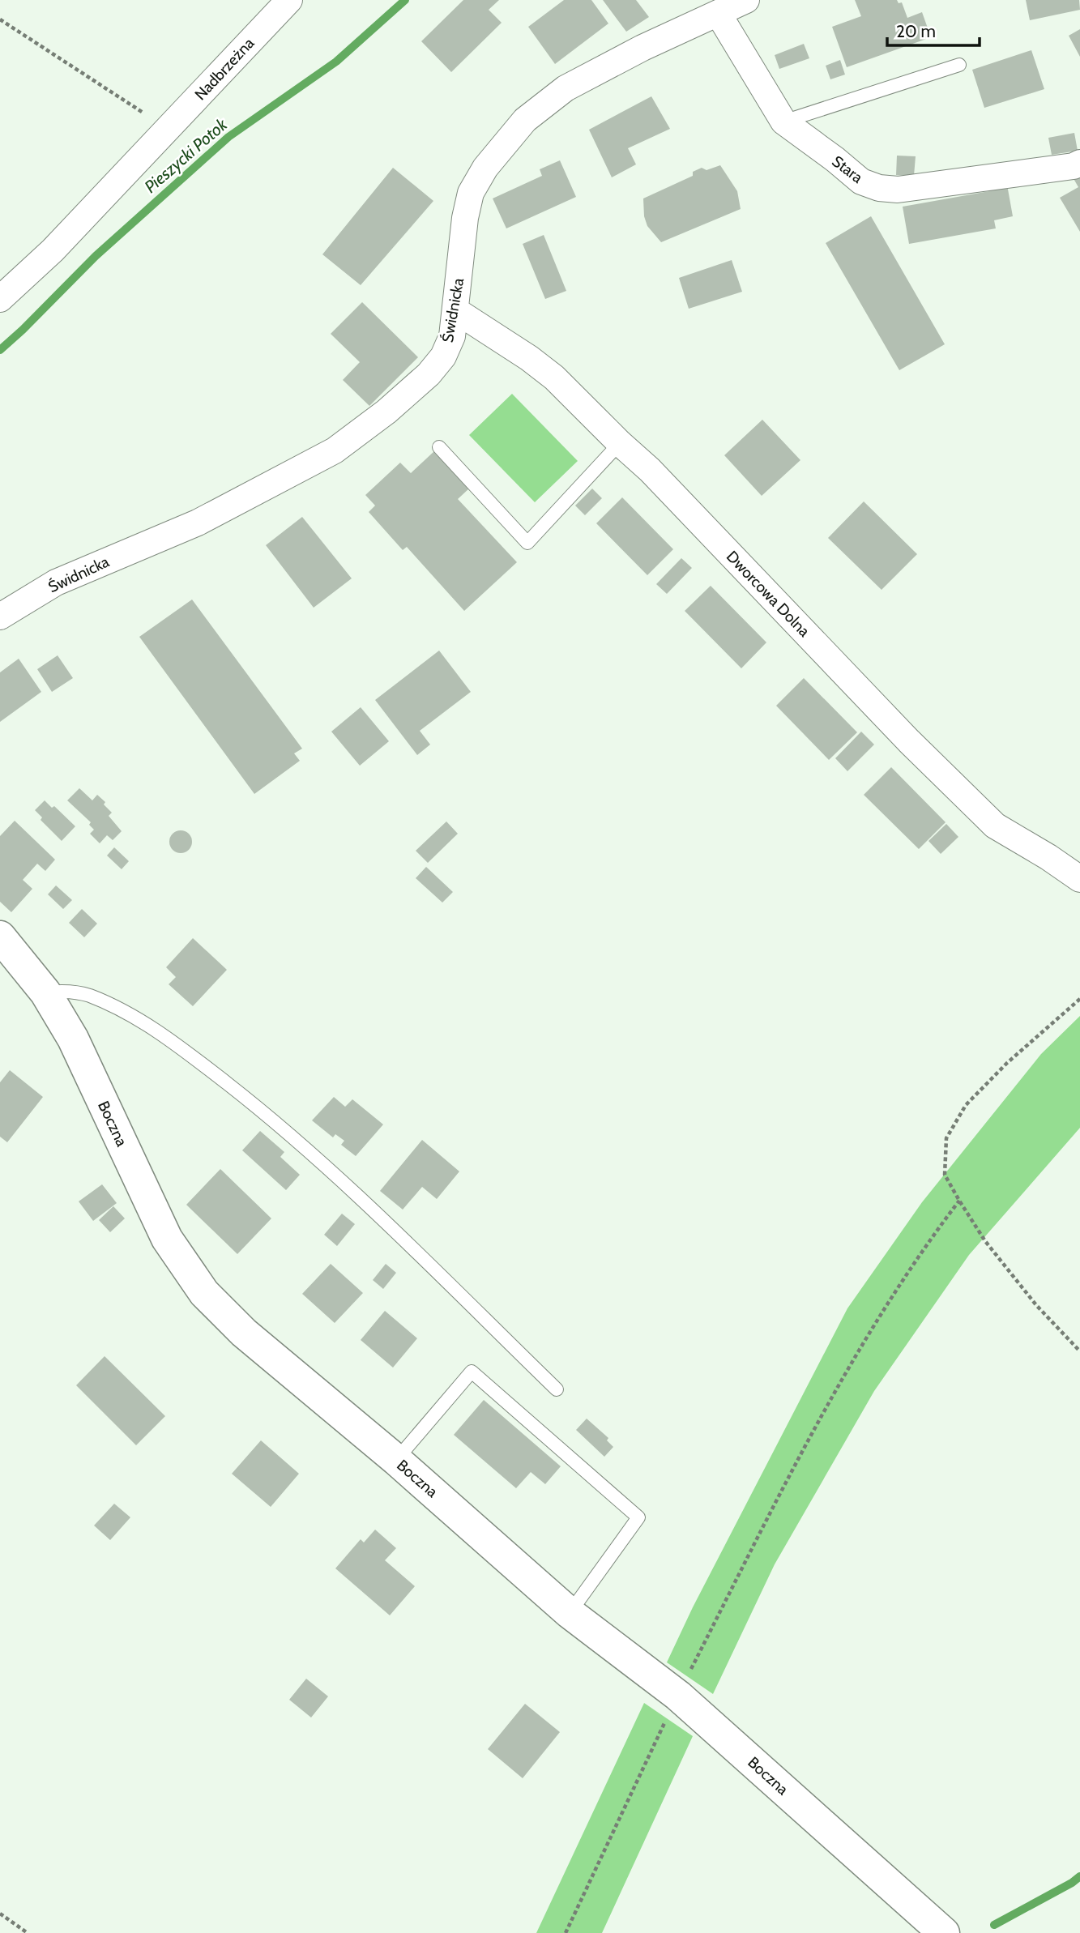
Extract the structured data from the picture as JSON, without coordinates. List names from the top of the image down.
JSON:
{
  "streets": {
    "street": [
      "Nadbrzeżna",
      "Stara",
      "Świdnicka",
      "Dworcowa Dolna",
      "Boczna"
    ]
  },
  "crossings": [
    ["Stara", "Świdnicka"],
    ["Świdnicka", "Dworcowa Dolna"]
  ],
  "water": ["Pieszycki Potok"],
  "scale_bar": "20 m"
}
